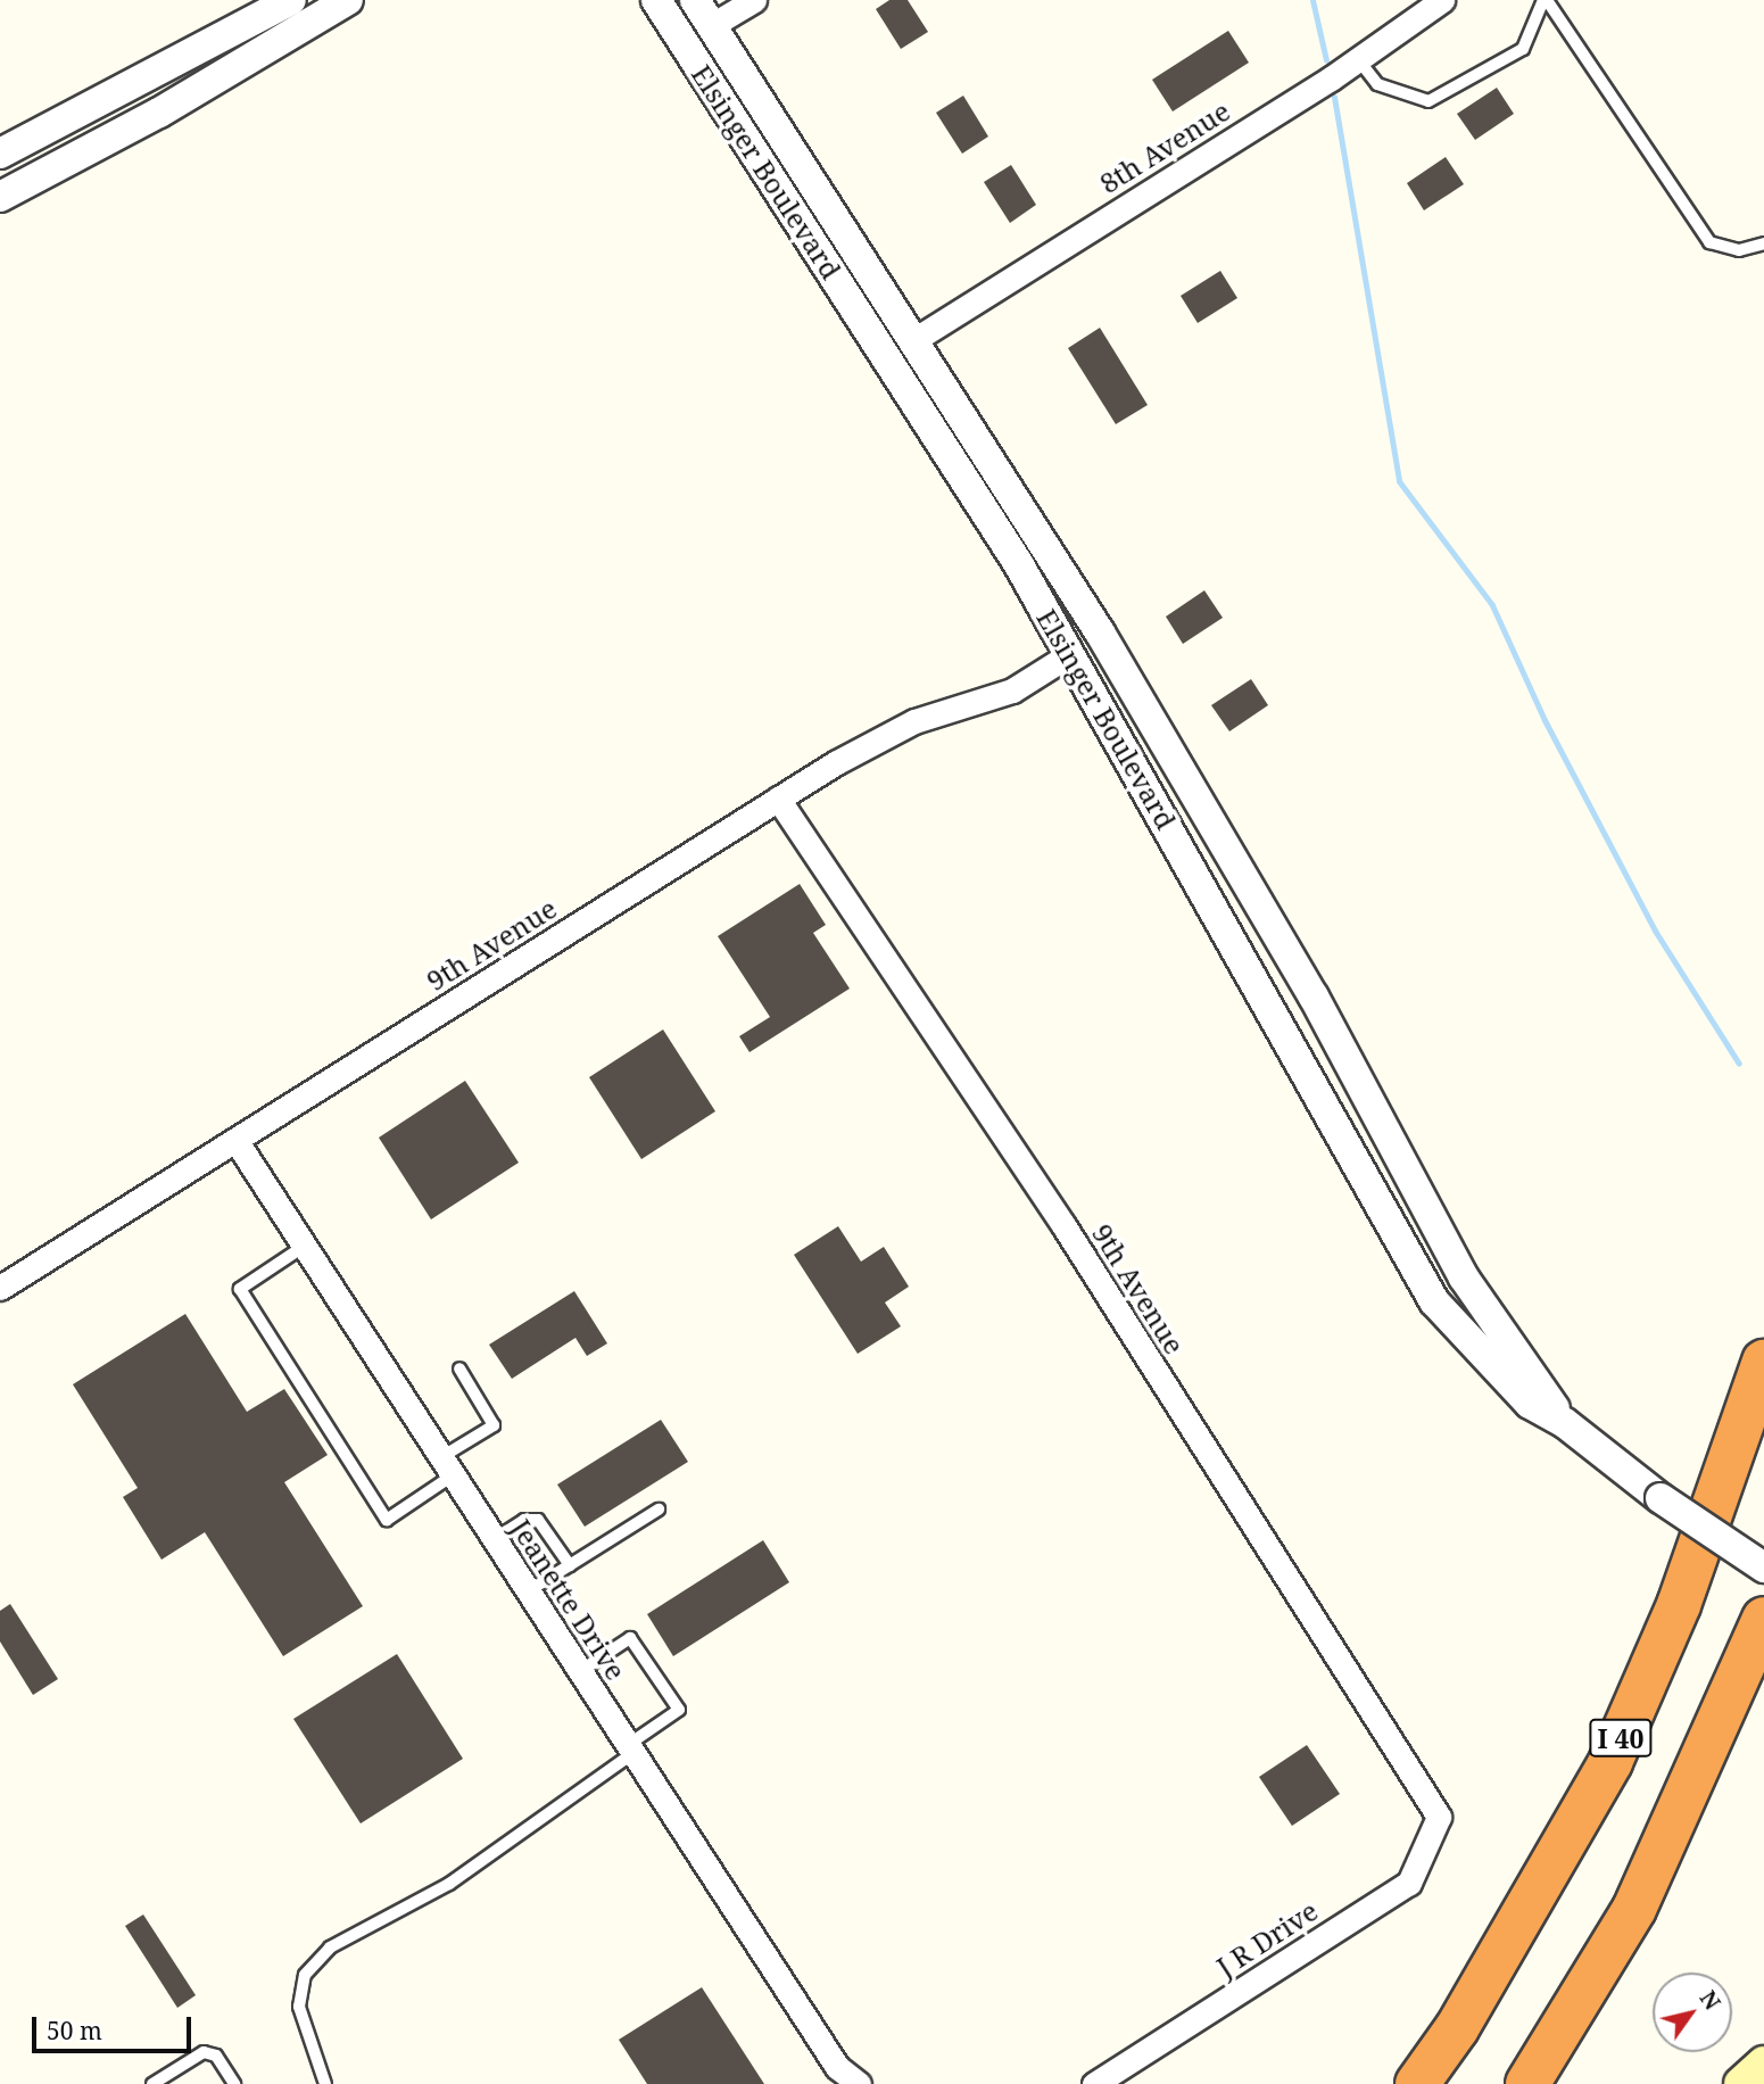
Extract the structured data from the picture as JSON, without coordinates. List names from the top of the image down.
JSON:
{
  "streets": {
    "highway": ["I 40"],
    "street": [
      "8th Avenue",
      "Elsinger Boulevard",
      "9th Avenue",
      "Jeanette Drive",
      "J R Drive"
    ]
  },
  "crossings": [
    ["8th Avenue", "Elsinger Boulevard"],
    ["Elsinger Boulevard", "9th Avenue"],
    ["9th Avenue", "Jeanette Drive"],
    ["9th Avenue", "J R Drive"]
  ],
  "scale_bar": "50 m",
  "north": "top right"
}
